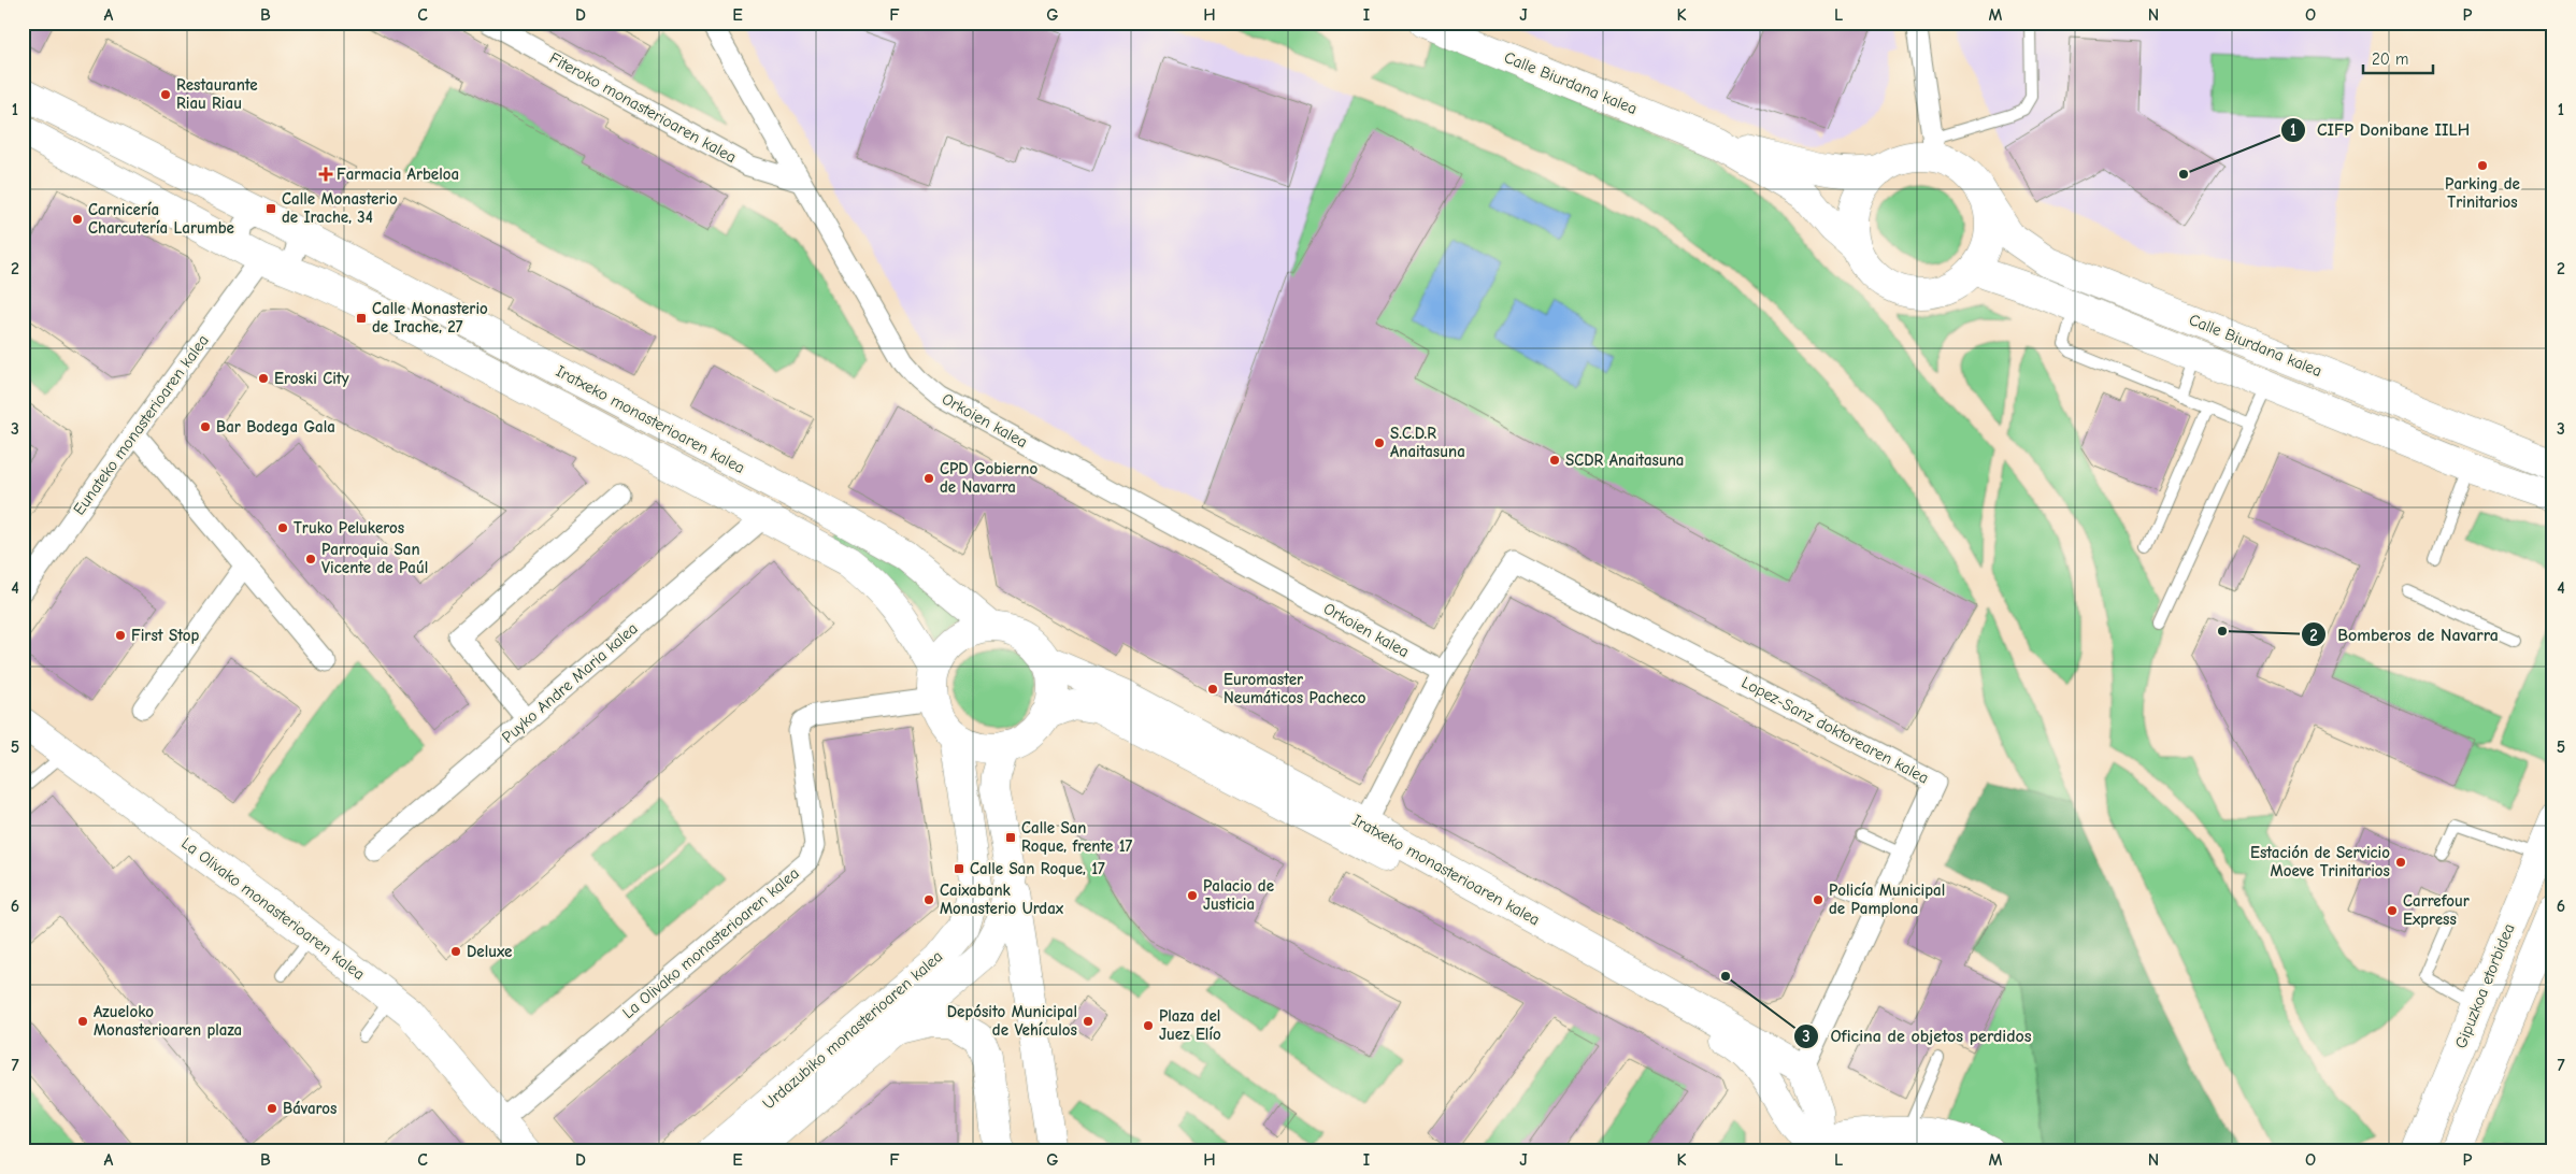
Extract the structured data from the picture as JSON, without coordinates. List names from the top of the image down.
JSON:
{
  "streets": {
    "street": [
      "Calle Biurdana kalea",
      "Fiteroko monasterioaren kalea",
      "Iratxeko monasterioaren kalea",
      "Orkoien kalea",
      "Eunateko monasterioaren kalea",
      "Puyko Andre Maria kalea",
      "Lopez-Sanz doktorearen kalea",
      "La Olivako monasterioaren kalea",
      "Gipuzkoa etorbidea",
      "Urdazubiko monasterioaren kalea"
    ]
  },
  "crossings": [
    ["Fiteroko monasterioaren kalea", "Orkoien kalea"],
    ["Iratxeko monasterioaren kalea", "Eunateko monasterioaren kalea"],
    ["Iratxeko monasterioaren kalea", "Puyko Andre Maria kalea"],
    ["Iratxeko monasterioaren kalea", "Lopez-Sanz doktorearen kalea"],
    ["Iratxeko monasterioaren kalea", "La Olivako monasterioaren kalea"],
    ["Iratxeko monasterioaren kalea", "Urdazubiko monasterioaren kalea"],
    ["Orkoien kalea", "Lopez-Sanz doktorearen kalea"],
    ["La Olivako monasterioaren kalea", "Urdazubiko monasterioaren kalea"]
  ],
  "places": {
    "other": [
      "Restaurante Riau Riau",
      "Parking de Trinitarios",
      "CIFP Donibane IILH",
      "Carnicería Charcutería Larumbe",
      "Eroski City",
      "Bar Bodega Gala",
      "S.C.D.R Anaitasuna",
      "SCDR Anaitasuna",
      "CPD Gobierno de Navarra",
      "Truko Pelukeros",
      "Parroquia San Vicente de Paúl",
      "Bomberos de Navarra",
      "First Stop",
      "Euromaster Neumáticos Pacheco",
      "Estación de Servicio Moeve Trinitarios",
      "Palacio de Justicia",
      "Caixabank Monasterio Urdax",
      "Policía Municipal de Pamplona",
      "Carrefour Express",
      "Deluxe",
      "Oficina de objetos perdidos",
      "Azueloko Monasterioaren plaza",
      "Depósito Municipal de Vehículos",
      "Plaza del Juez Elío",
      "Bávaros"
    ],
    "health": ["Farmacia Arbeloa"],
    "transit": [
      "Calle Monasterio de Irache, 34",
      "Calle Monasterio de Irache, 27",
      "Calle San Roque, frente 17",
      "Calle San Roque, 17"
    ]
  },
  "scale_bar": "20 m",
  "grid": {
    "columns": [
      "A",
      "B",
      "C",
      "D",
      "E",
      "F",
      "G",
      "H",
      "I",
      "J",
      "K",
      "L",
      "M",
      "N",
      "O",
      "P"
    ],
    "rows": [
      "1",
      "2",
      "3",
      "4",
      "5",
      "6",
      "7"
    ]
  }
}
